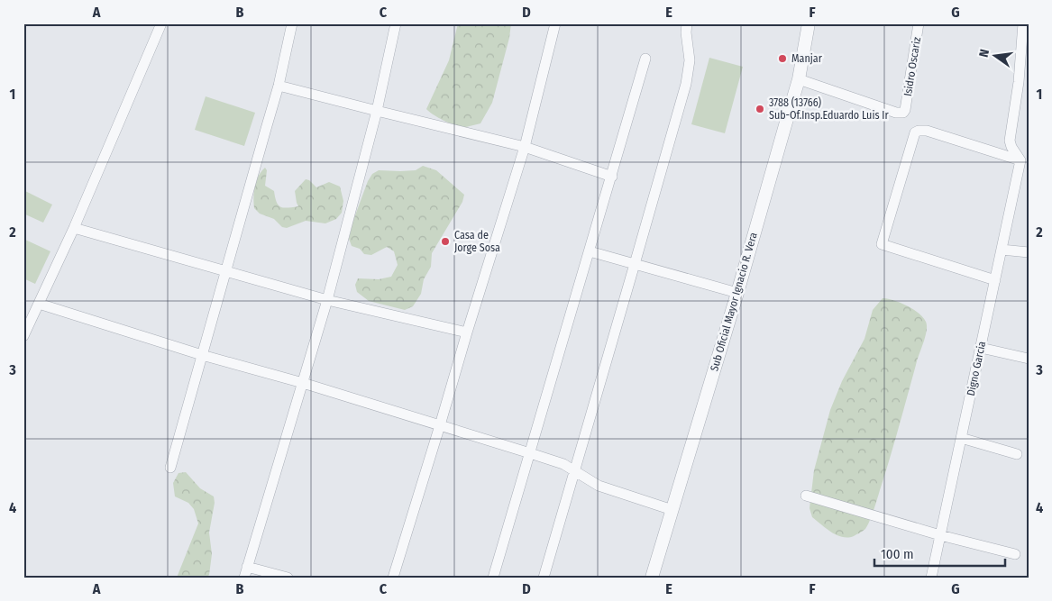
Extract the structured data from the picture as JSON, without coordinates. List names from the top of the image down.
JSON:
{
  "streets": {
    "street": ["Isidro Oscariz", "Sub Oficial Mayor Ignacio R. Vera", "Digno Garcia"]
  },
  "crossings": [
    ["Isidro Oscariz", "Sub Oficial Mayor Ignacio R. Vera"]
  ],
  "places": ["Manjar", "3788 (13766) Sub-Of.Insp.Eduardo Luis Ir", "Casa de Jorge Sosa"],
  "scale_bar": "100 m",
  "north": "left",
  "grid": {
    "columns": [
      "A",
      "B",
      "C",
      "D",
      "E",
      "F",
      "G"
    ],
    "rows": [
      "1",
      "2",
      "3",
      "4"
    ]
  }
}
